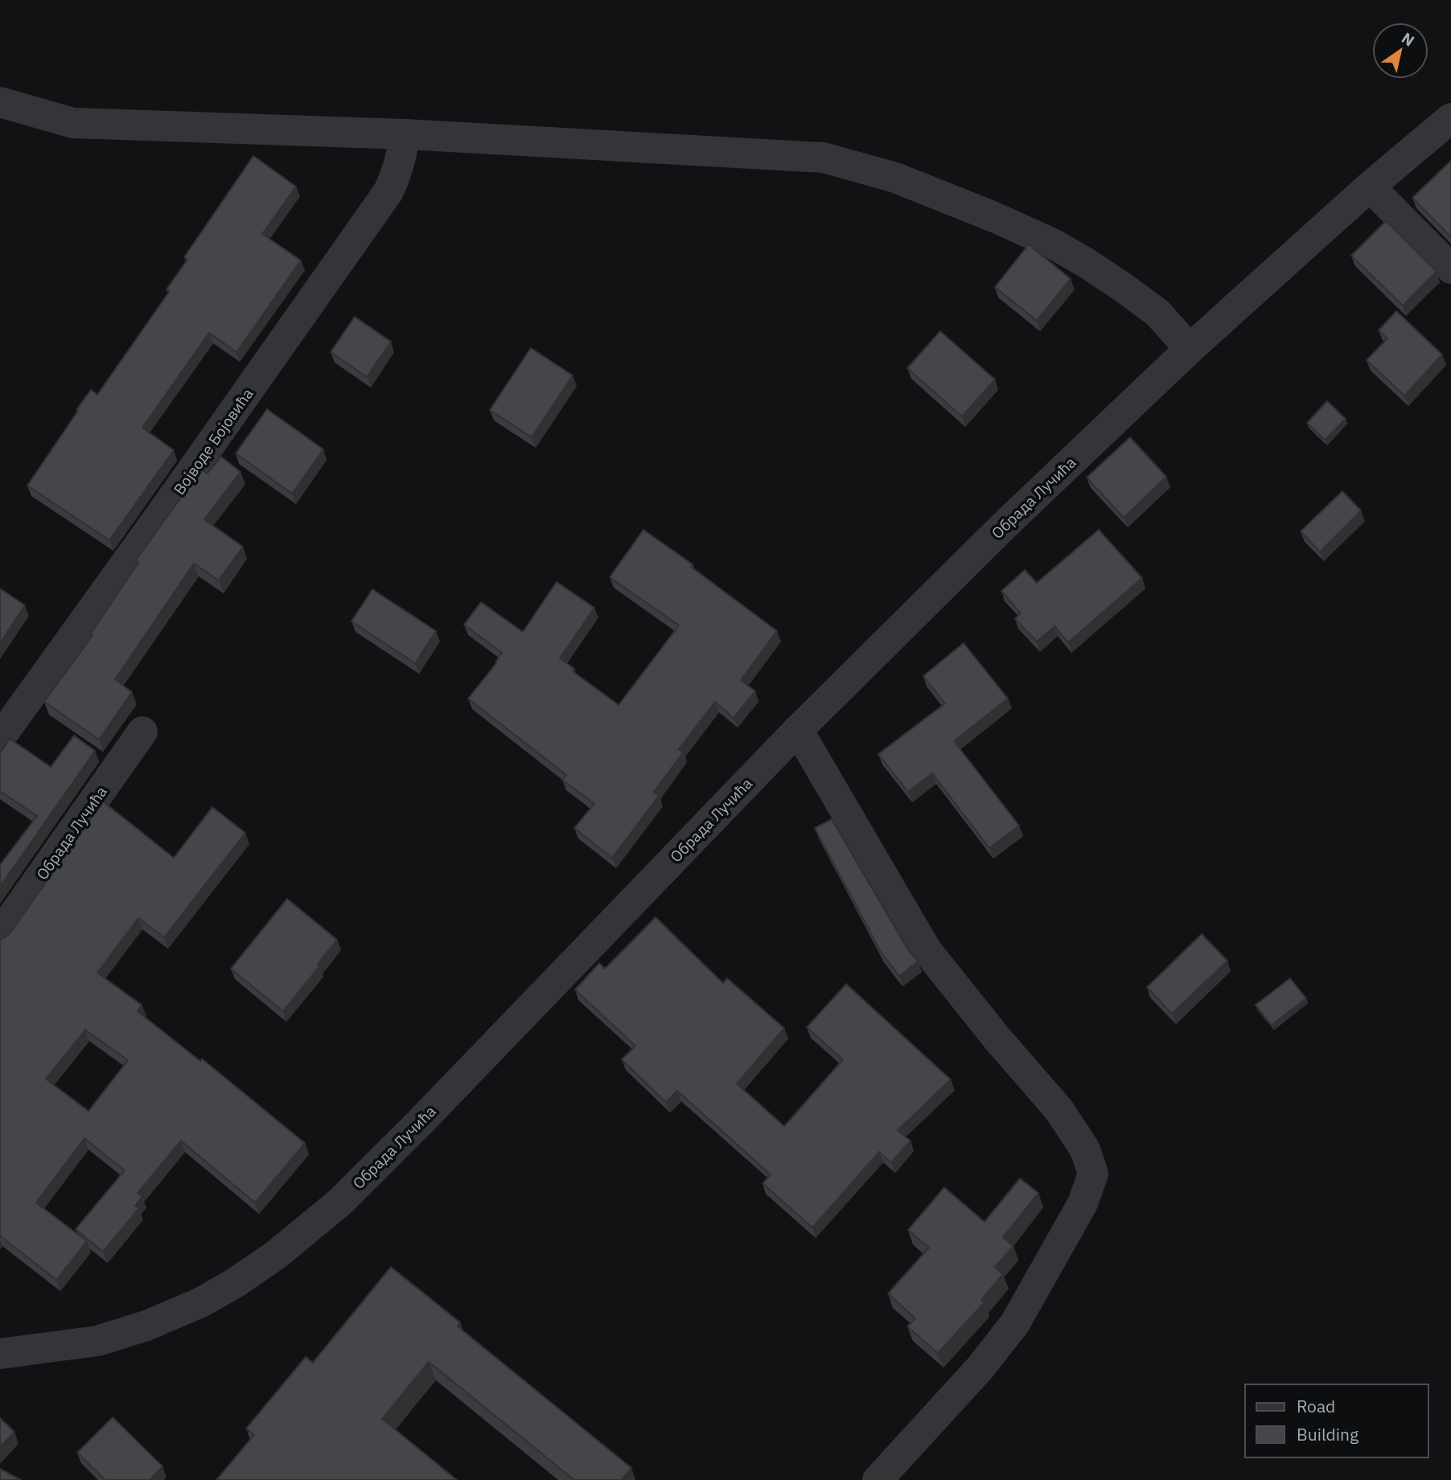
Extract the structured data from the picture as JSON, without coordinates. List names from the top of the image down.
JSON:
{
  "streets": {
    "street": ["Војводе Бојовића", "Обрада Лучића"]
  },
  "legend": ["Road", "Building"],
  "north": "top right"
}
